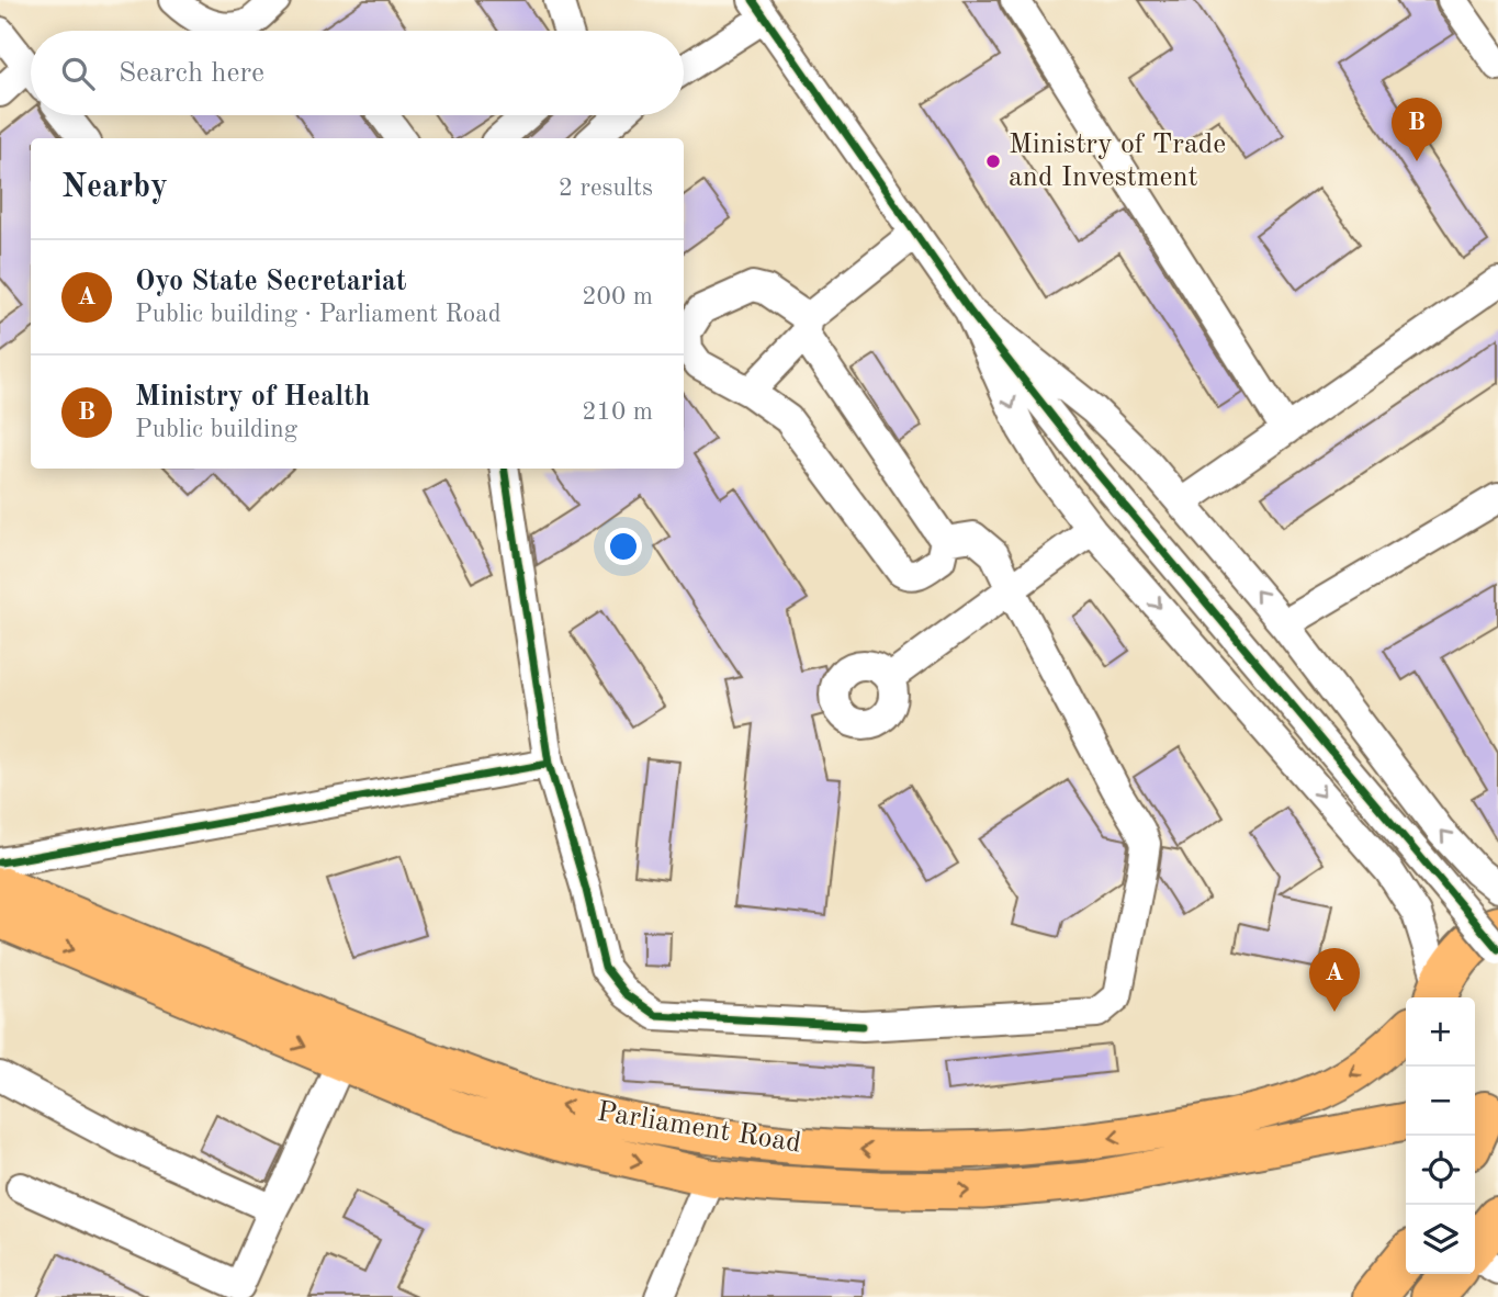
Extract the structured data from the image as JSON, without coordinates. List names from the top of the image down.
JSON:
{
  "streets": {
    "main road": ["Parliament Road"]
  },
  "places": ["Ministry of Trade and Investment"],
  "page": {
    "search": "Search here",
    "pins": ["B", "A"],
    "heading": ["Nearby", "2 results"],
    "list": [
      {
        "mark": "A",
        "name": "Oyo State Secretariat",
        "note": "Public building · Parliament Road",
        "value": "200 m"
      },
      {
        "mark": "B",
        "name": "Ministry of Health",
        "note": "Public building",
        "value": "210 m"
      }
    ],
    "map_buttons": ["+", "−"]
  }
}
